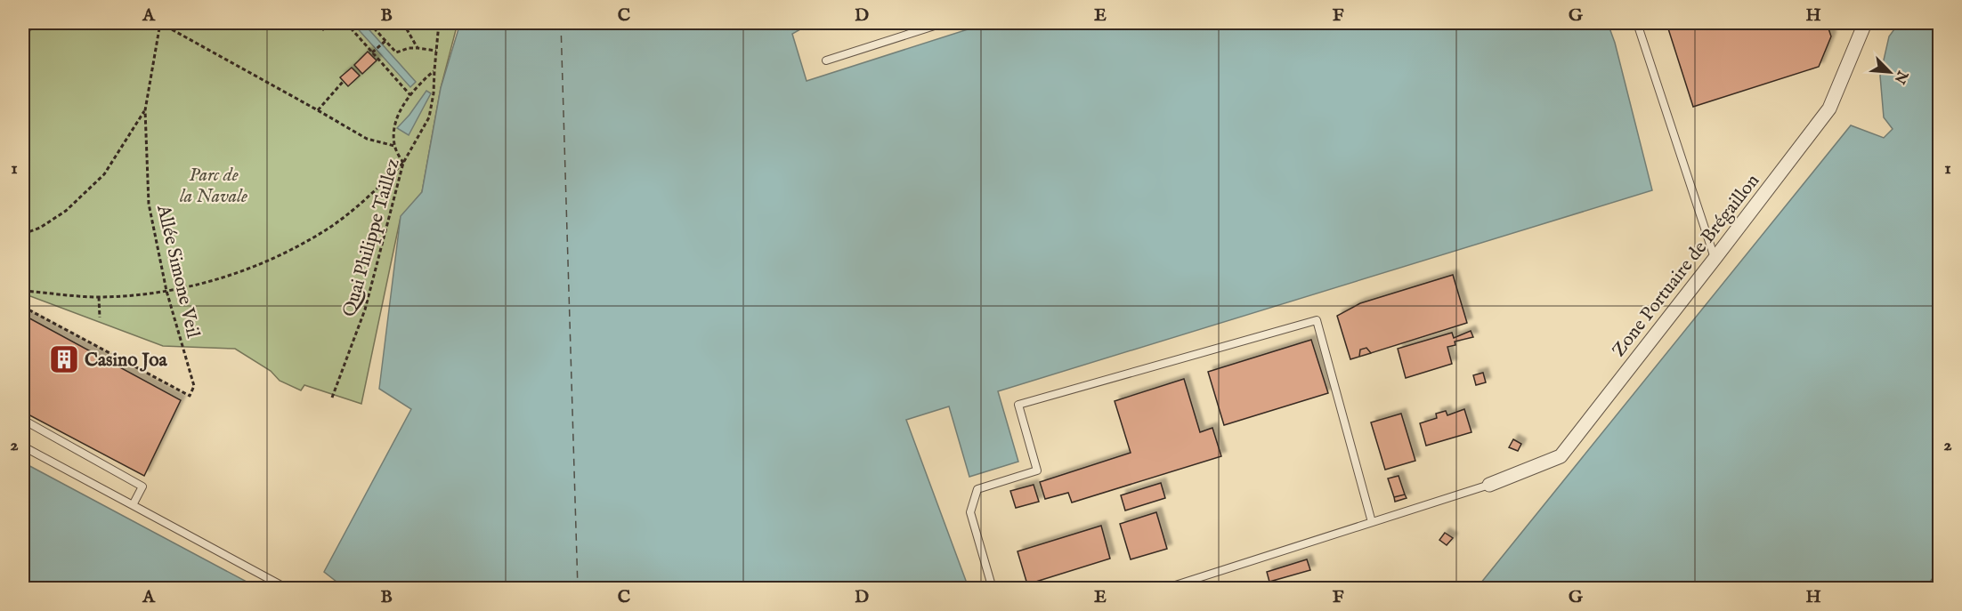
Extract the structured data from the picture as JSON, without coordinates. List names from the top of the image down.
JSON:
{
  "streets": {
    "street": ["Zone Portuaire de Brégaillon"],
    "path": ["Quai Philippe Taillez", "Allée Simone Veil"]
  },
  "parks": ["Parc de la Navale"],
  "places": {
    "building": ["Casino Joa"]
  },
  "north": "bottom right",
  "grid": {
    "columns": [
      "A",
      "B",
      "C",
      "D",
      "E",
      "F",
      "G",
      "H"
    ],
    "rows": ["1", "2"]
  }
}
